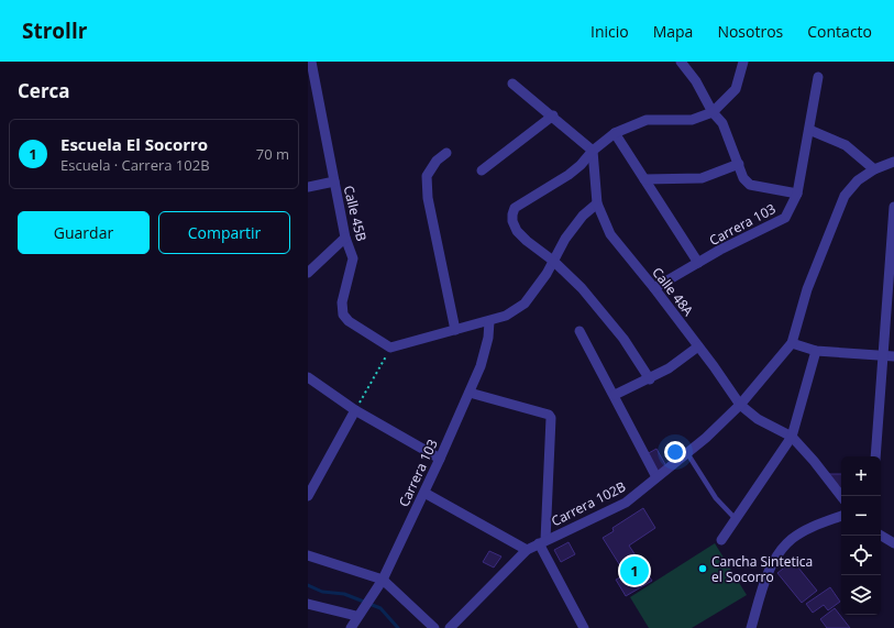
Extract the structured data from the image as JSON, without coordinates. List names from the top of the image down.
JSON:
{
  "streets": {
    "street": [
      "Calle 45B",
      "Carrera 103",
      "Calle 48A",
      "Carrera 102B"
    ]
  },
  "crossings": [
    ["Carrera 103", "Calle 48A"],
    ["Calle 48A", "Carrera 102B"]
  ],
  "places": ["Cancha Sintetica el Socorro"],
  "page": {
    "header": "Strollr",
    "nav": [
      "Inicio",
      "Mapa",
      "Nosotros",
      "Contacto"
    ],
    "heading": "Cerca",
    "list": [
      {
        "mark": "1",
        "name": "Escuela El Socorro",
        "note": "Escuela · Carrera 102B",
        "value": "70 m"
      }
    ],
    "buttons": ["Guardar", "Compartir"],
    "map_buttons": ["+", "−"],
    "pins": "1"
  }
}
